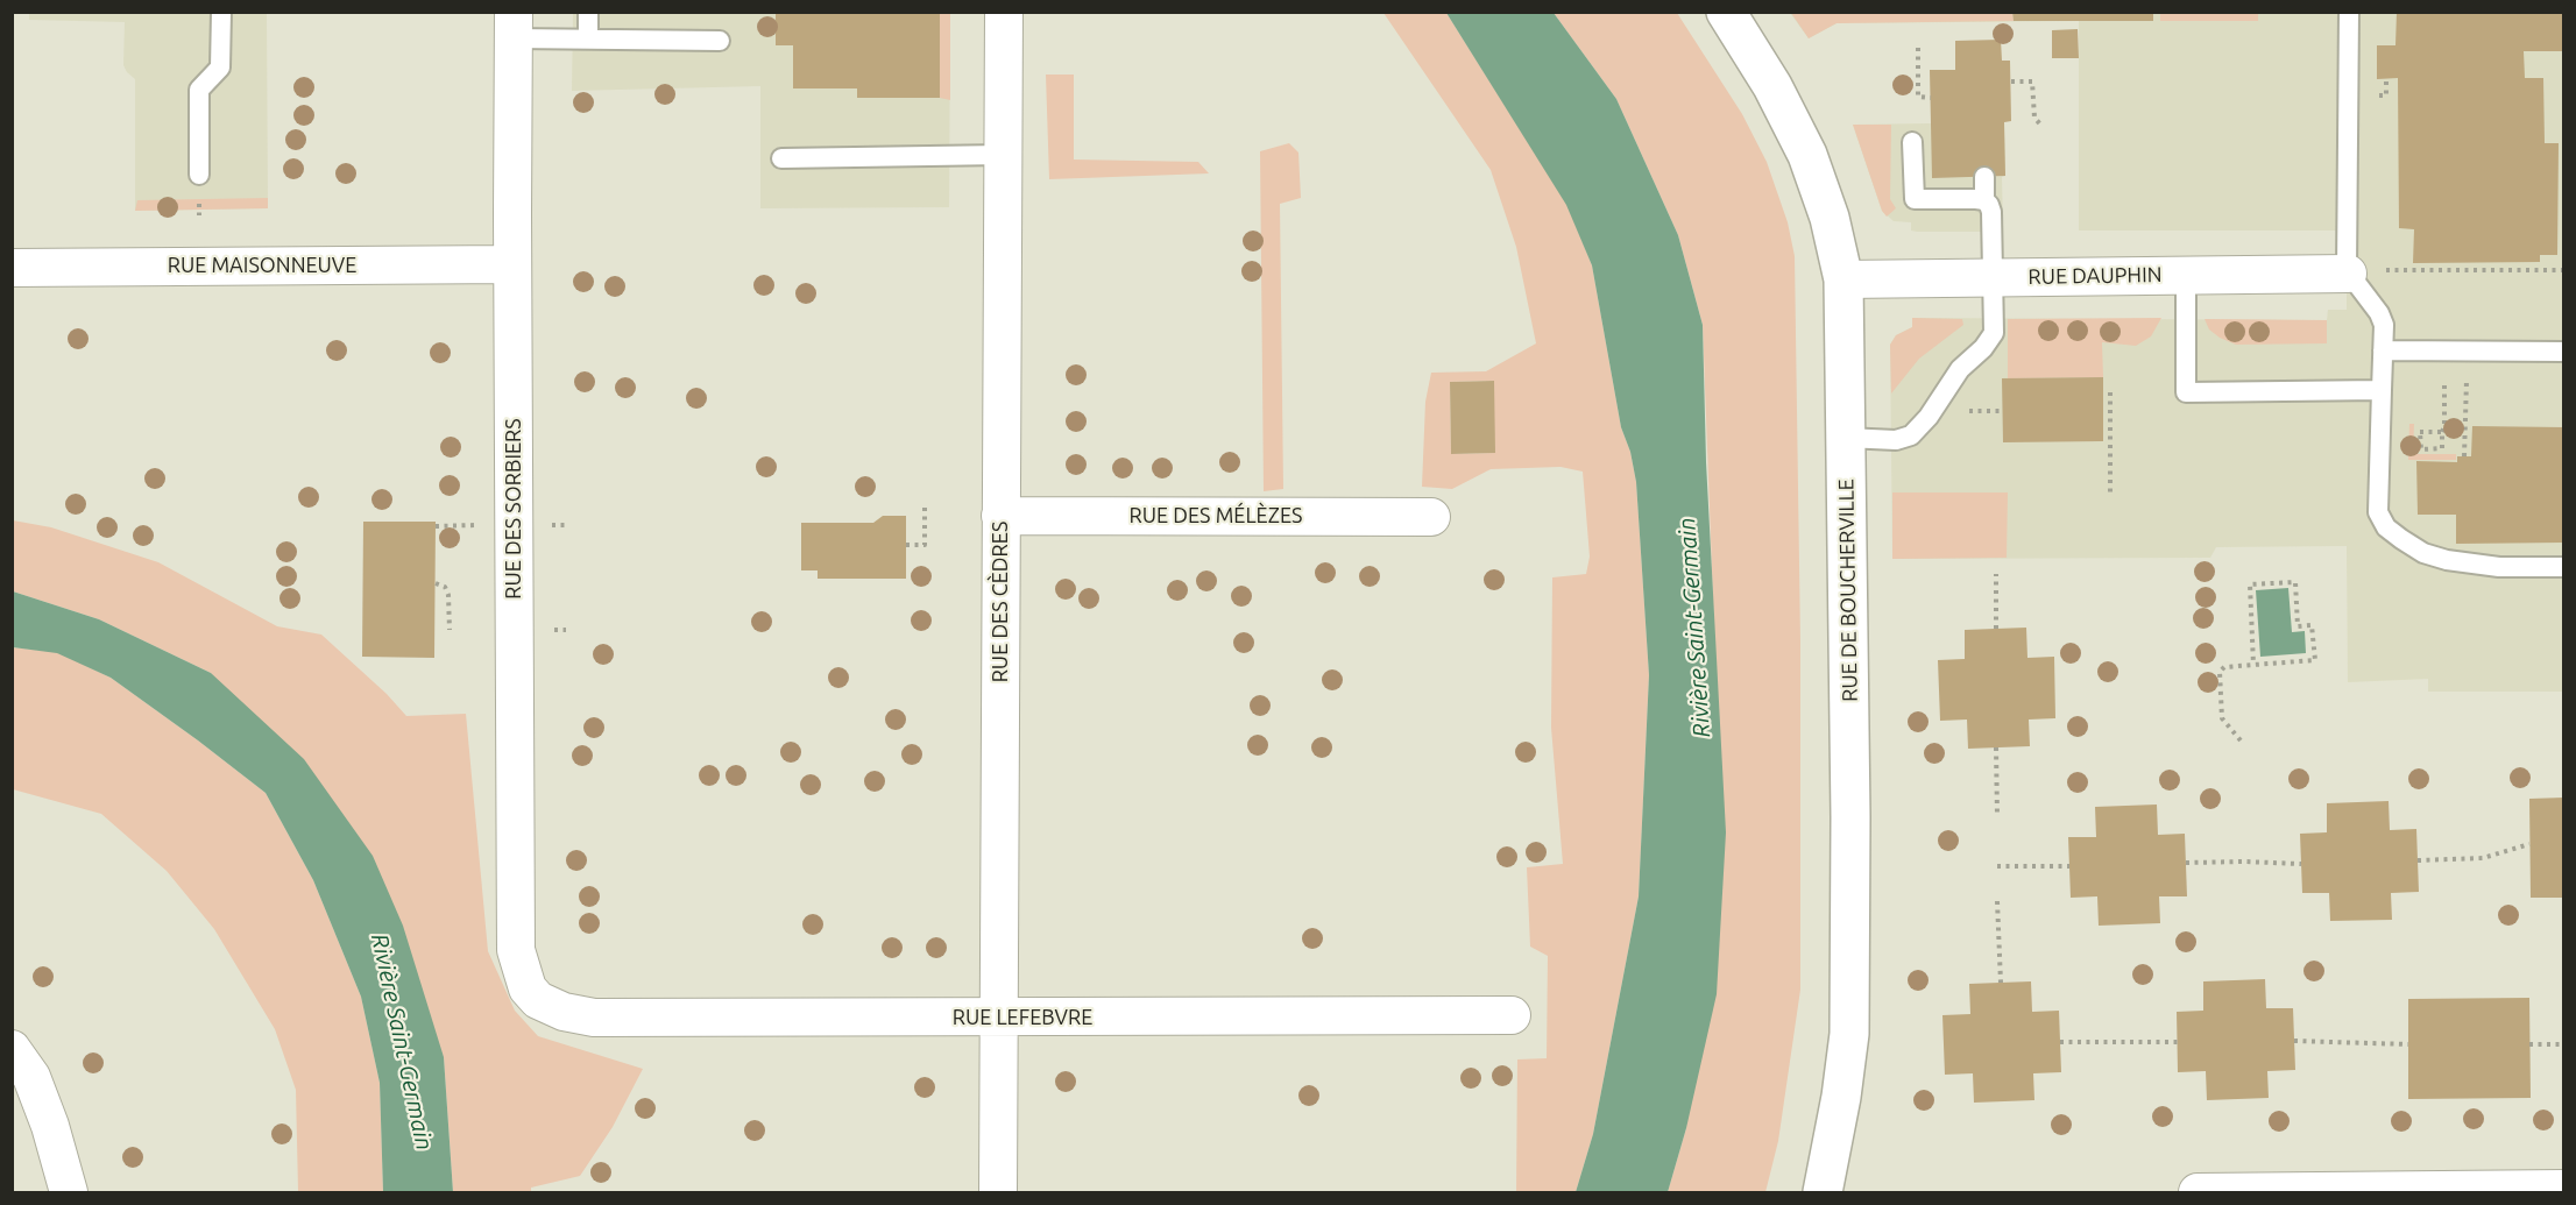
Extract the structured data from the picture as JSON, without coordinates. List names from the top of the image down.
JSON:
{
  "streets": {
    "street": [
      "RUE MAISONNEUVE",
      "RUE DAUPHIN",
      "RUE DES SORBIERS",
      "RUE DES MÉLÈZES",
      "RUE DE BOUCHERVILLE",
      "RUE DES CÈDRES",
      "RUE LEFEBVRE"
    ]
  },
  "crossings": [
    ["RUE MAISONNEUVE", "RUE DES SORBIERS"],
    ["RUE DAUPHIN", "RUE DE BOUCHERVILLE"],
    ["RUE DES SORBIERS", "RUE LEFEBVRE"],
    ["RUE DES MÉLÈZES", "RUE DES CÈDRES"],
    ["RUE DES CÈDRES", "RUE LEFEBVRE"]
  ],
  "water": ["Rivière Saint-Germain"]
}
